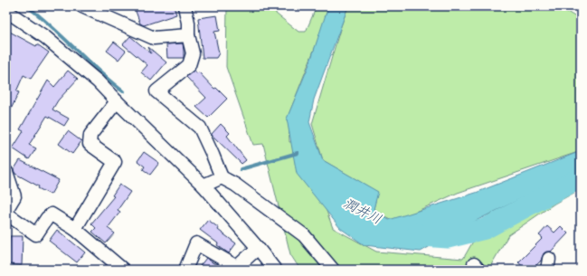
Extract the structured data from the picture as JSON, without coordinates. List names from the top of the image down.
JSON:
{
  "water": ["潤井川"]
}
